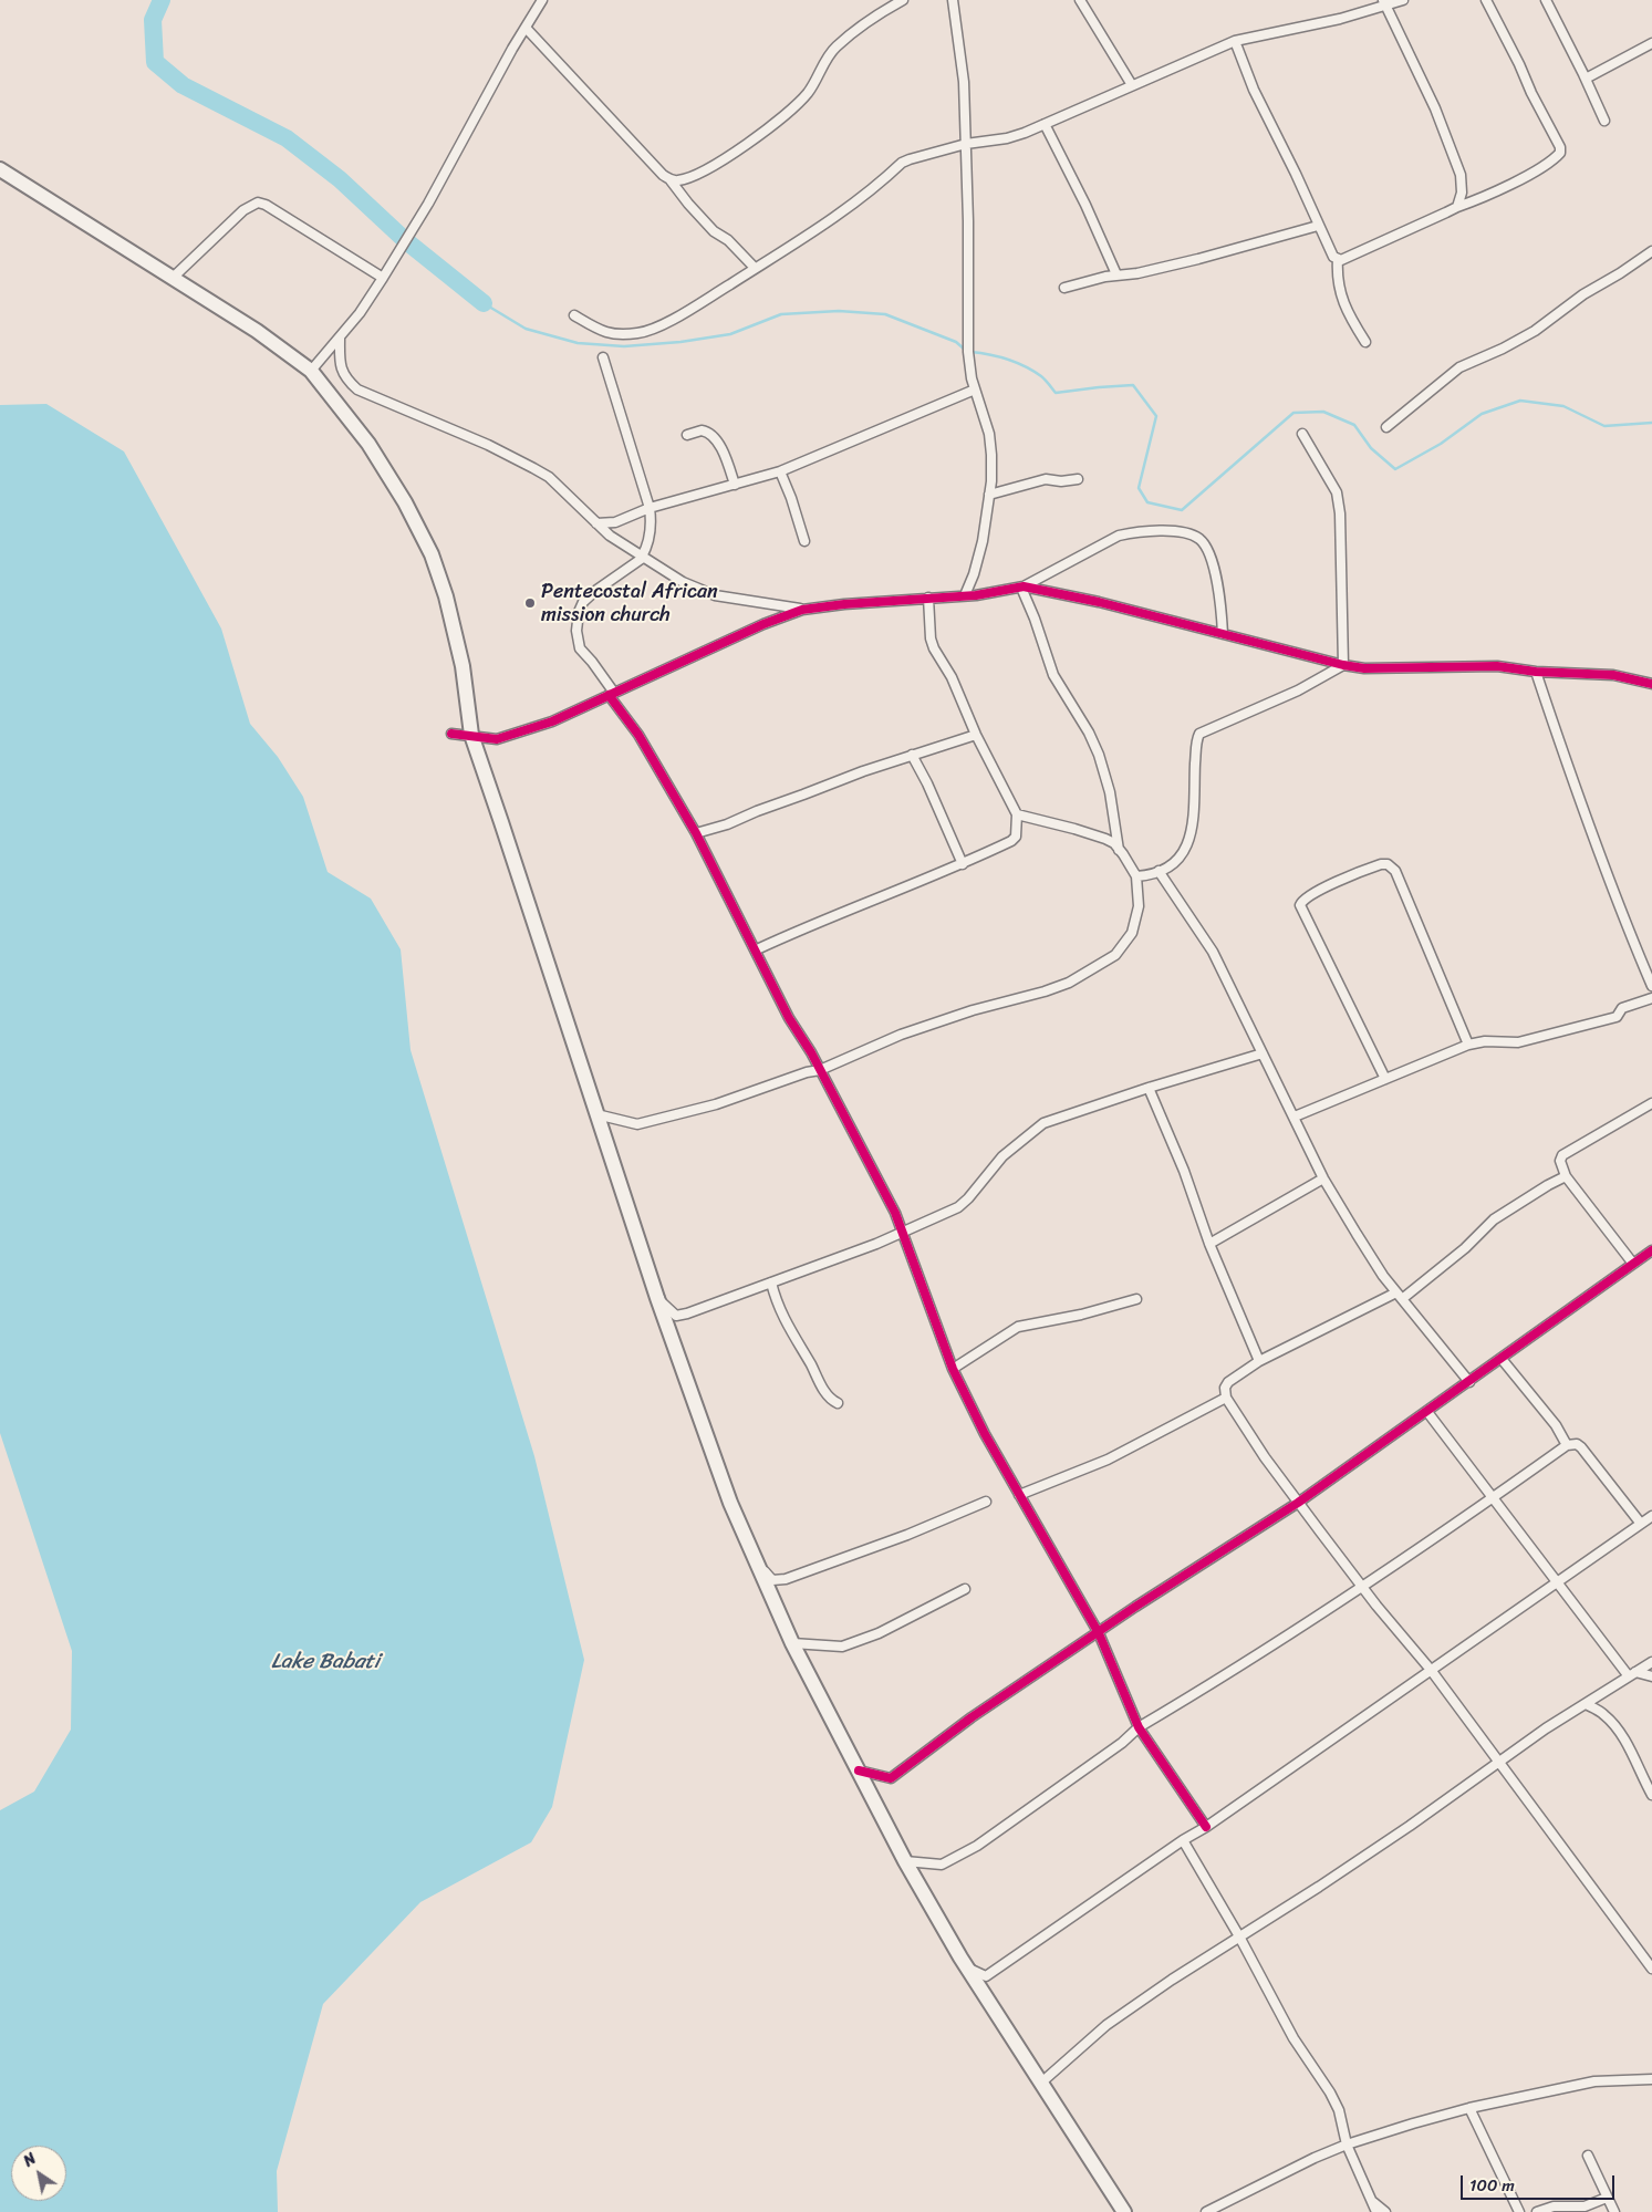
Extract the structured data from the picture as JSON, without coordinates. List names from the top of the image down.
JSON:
{
  "water": ["Lake Babati"],
  "places": ["Pentecostal African mission church"],
  "scale_bar": "100 m",
  "north": "top left"
}
